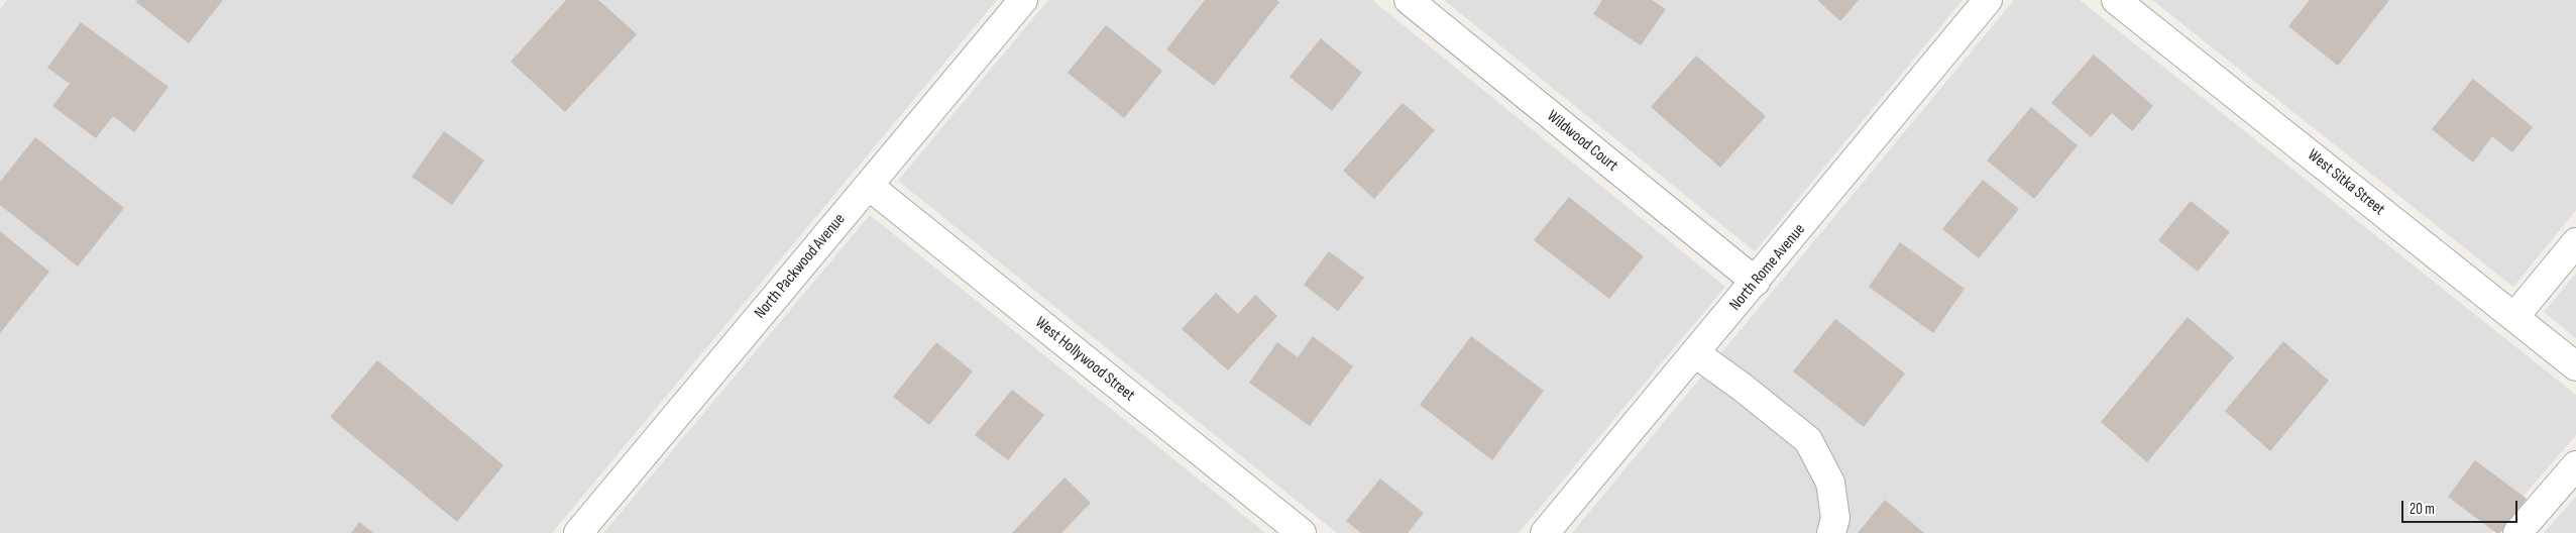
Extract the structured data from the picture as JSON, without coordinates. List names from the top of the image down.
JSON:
{
  "streets": {
    "street": [
      "Wildwood Court",
      "West Sitka Street",
      "North Packwood Avenue",
      "North Rome Avenue",
      "West Hollywood Street"
    ]
  },
  "crossings": [
    ["Wildwood Court", "North Rome Avenue"],
    ["North Packwood Avenue", "West Hollywood Street"]
  ],
  "scale_bar": "20 m"
}
